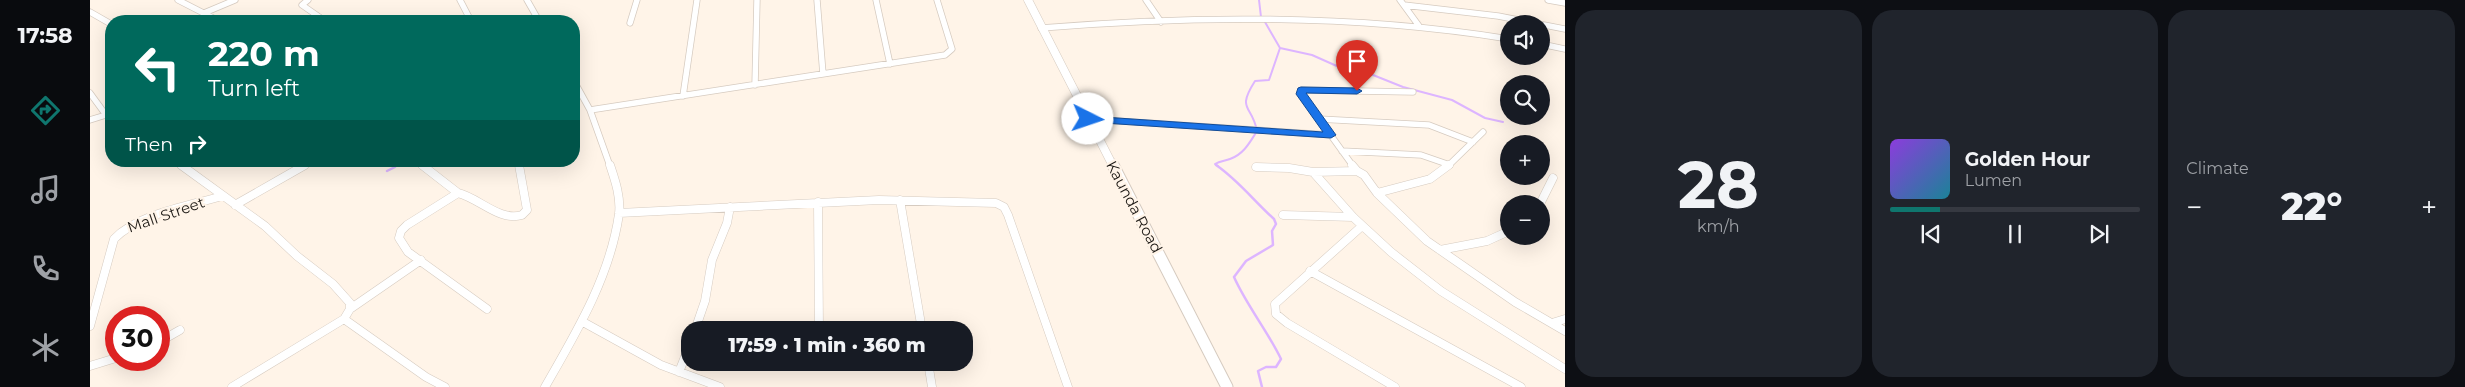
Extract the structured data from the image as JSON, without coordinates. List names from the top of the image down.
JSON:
{
  "streets": {
    "main road": ["Kaunda Road"],
    "street": ["Mall Street"]
  },
  "page": {
    "tabs": "17:58",
    "tile": [
      ["28", "km/h"],
      "Climate"
    ],
    "map_buttons": ["+", "−"],
    "turn": ["220 m", "Turn left"],
    "then": "Then",
    "song": ["Golden Hour", "Lumen"],
    "heat": ["−", "22°", "+"],
    "limit": "30",
    "trip": "17:59 · 1 min · 360 m"
  }
}
